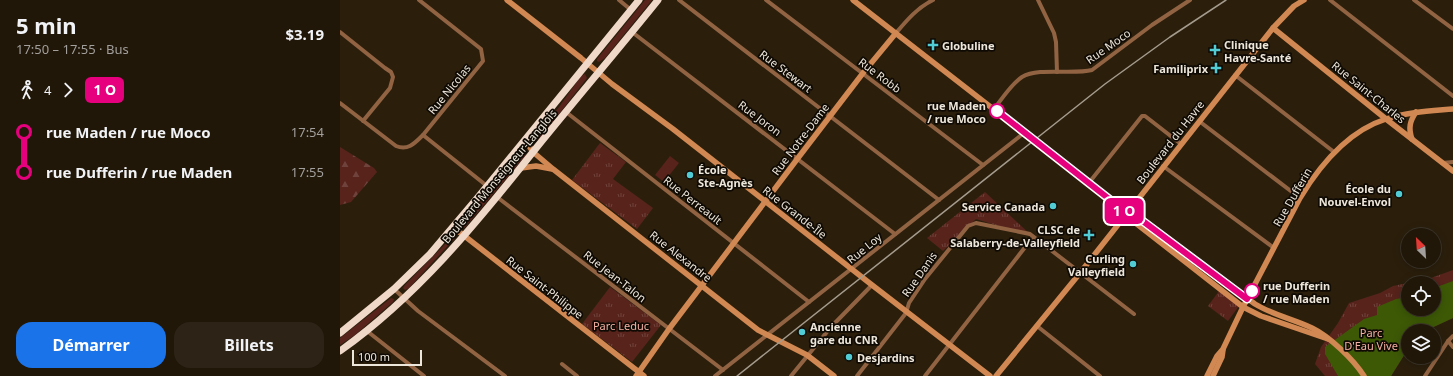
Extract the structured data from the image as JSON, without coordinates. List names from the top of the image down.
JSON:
{
  "streets": {
    "highway": ["Boulevard Monseigneur-Langlois"],
    "street": [
      "Rue Moco",
      "Rue Stewart",
      "Rue Robb",
      "Rue Nicolas",
      "Rue Saint-Charles",
      "Rue Joron",
      "Rue Notre-Dame",
      "Boulevard du Havre",
      "Rue Dufferin",
      "Rue Perreault",
      "Rue Grande-Île",
      "Rue Loy",
      "Rue Alexandre",
      "Rue Danis",
      "Rue Jean-Talon",
      "Rue Saint-Philippe"
    ]
  },
  "crossings": [
    ["Rue Stewart", "Rue Notre-Dame"],
    ["Rue Stewart", "Rue Loy"],
    ["Rue Robb", "Rue Notre-Dame"],
    ["Rue Robb", "Rue Loy"],
    ["Rue Saint-Charles", "Boulevard du Havre"],
    ["Rue Saint-Charles", "Rue Dufferin"],
    ["Rue Joron", "Rue Notre-Dame"],
    ["Rue Joron", "Boulevard Monseigneur-Langlois"],
    ["Rue Joron", "Rue Loy"],
    ["Rue Notre-Dame", "Rue Perreault"],
    ["Rue Notre-Dame", "Rue Grande-Île"],
    ["Rue Notre-Dame", "Rue Alexandre"],
    ["Rue Notre-Dame", "Rue Jean-Talon"],
    ["Rue Notre-Dame", "Rue Saint-Philippe"],
    ["Boulevard du Havre", "Rue Danis"],
    ["Boulevard Monseigneur-Langlois", "Rue Perreault"],
    ["Boulevard Monseigneur-Langlois", "Rue Grande-Île"],
    ["Boulevard Monseigneur-Langlois", "Rue Alexandre"],
    ["Boulevard Monseigneur-Langlois", "Rue Jean-Talon"],
    ["Boulevard Monseigneur-Langlois", "Rue Saint-Philippe"],
    ["Rue Perreault", "Rue Loy"],
    ["Rue Grande-Île", "Rue Loy"],
    ["Rue Grande-Île", "Rue Danis"],
    ["Rue Loy", "Rue Alexandre"],
    ["Rue Loy", "Rue Jean-Talon"]
  ],
  "parks": ["Parc Leduc", "Parc D'Eau Vive"],
  "places": {
    "health": [
      "Globuline",
      "Clinique Havre-Santé",
      "Familiprix",
      "CLSC de Salaberry-de-Valleyfield"
    ],
    "other": [
      "rue Maden / rue Moco",
      "École Ste-Agnès",
      "École du Nouvel-Envol",
      "Service Canada",
      "Curling Valleyfield",
      "rue Dufferin / rue Maden",
      "Ancienne gare du CNR",
      "Desjardins"
    ]
  },
  "scale_bar": "100 m",
  "north": "top left",
  "page": {
    "heading": ["5 min", "17:50 – 17:55 · Bus", "$3.19"],
    "on_map": "1 O",
    "legs": ["4", "1 O"],
    "list": [
      {
        "name": "rue Maden / rue Moco",
        "value": "17:54"
      },
      {
        "name": "rue Dufferin / rue Maden",
        "value": "17:55"
      }
    ],
    "buttons": ["Démarrer", "Billets"],
    "scale": "100 m"
  }
}
